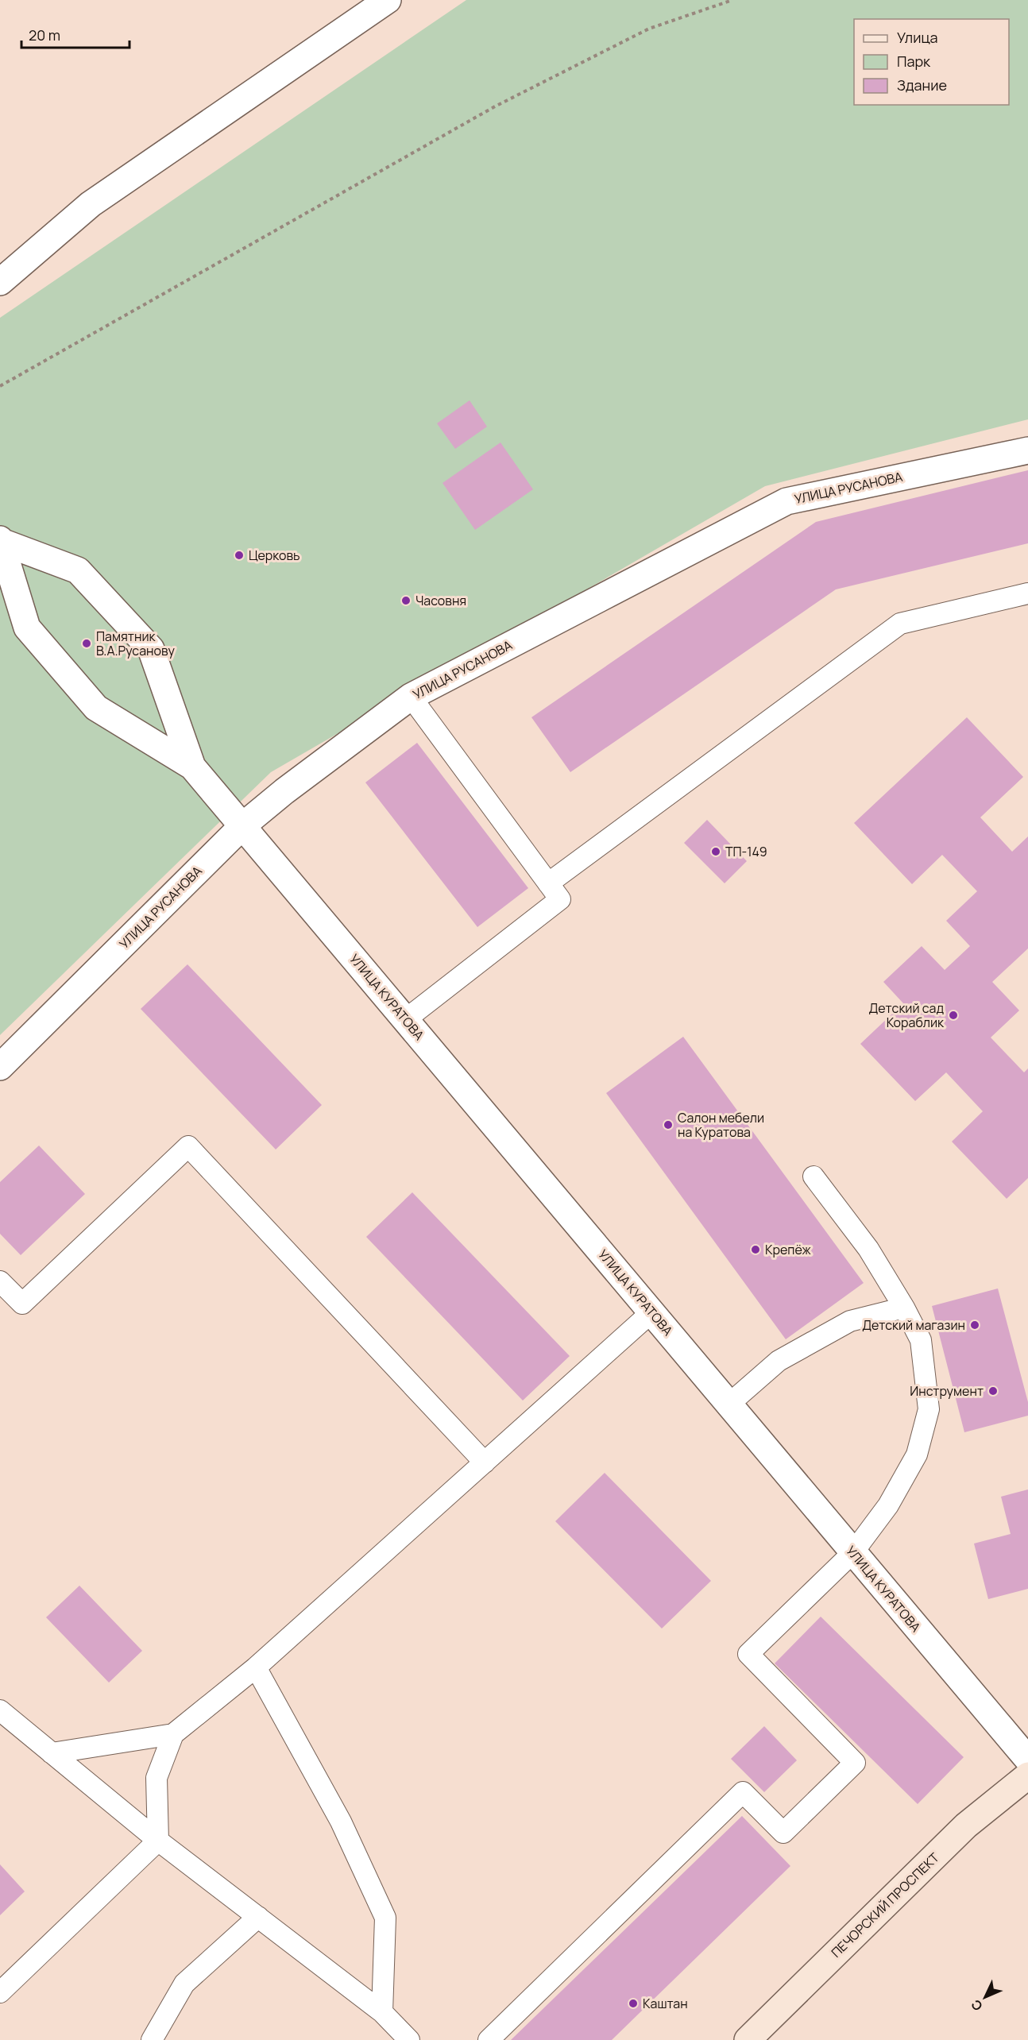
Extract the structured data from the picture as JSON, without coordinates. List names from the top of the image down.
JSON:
{
  "streets": {
    "main road": ["ПЕЧОРСКИЙ ПРОСПЕКТ"],
    "street": ["УЛИЦА РУСАНОВА", "УЛИЦА КУРАТОВА"]
  },
  "crossings": [
    ["УЛИЦА РУСАНОВА", "УЛИЦА КУРАТОВА"]
  ],
  "places": [
    "Церковь",
    "Часовня",
    "Памятник В.А.Русанову",
    "ТП-149",
    "Детский сад Кораблик",
    "Салон мебели на Куратова",
    "Крепёж",
    "Детский магазин",
    "Инструмент",
    "Каштан"
  ],
  "legend": ["Улица", "Парк", "Здание"],
  "scale_bar": "20 m",
  "north": "bottom left"
}
